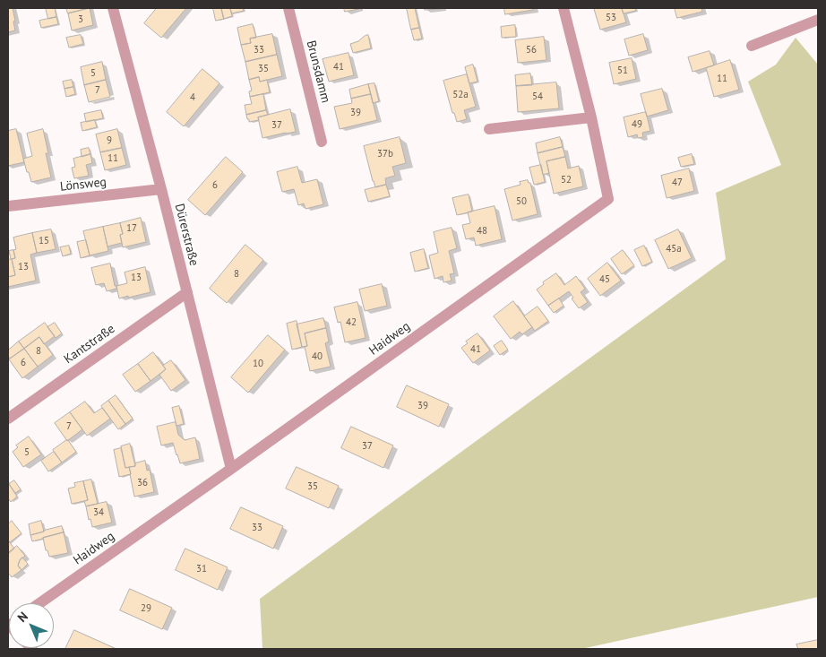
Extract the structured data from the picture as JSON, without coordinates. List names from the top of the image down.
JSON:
{
  "streets": {
    "street": [
      "Brunsdamm",
      "Lönsweg",
      "Dürerstraße",
      "Haidweg",
      "Kantstraße"
    ]
  },
  "crossings": [
    ["Lönsweg", "Dürerstraße"],
    ["Dürerstraße", "Haidweg"],
    ["Dürerstraße", "Kantstraße"]
  ],
  "house_numbers": [
    "53",
    "3",
    "33",
    "56",
    "41",
    "35",
    "51",
    "5",
    "11",
    "7",
    "52a",
    "54",
    "4",
    "39",
    "49",
    "37",
    "9",
    "37b",
    "11",
    "52",
    "47",
    "6",
    "50",
    "17",
    "48",
    "15",
    "45a",
    "13",
    "8",
    "13",
    "45",
    "42",
    "41",
    "8",
    "40",
    "6",
    "10",
    "39",
    "7",
    "37",
    "5",
    "36",
    "35",
    "34",
    "33",
    "31",
    "29"
  ],
  "north": "top left"
}
